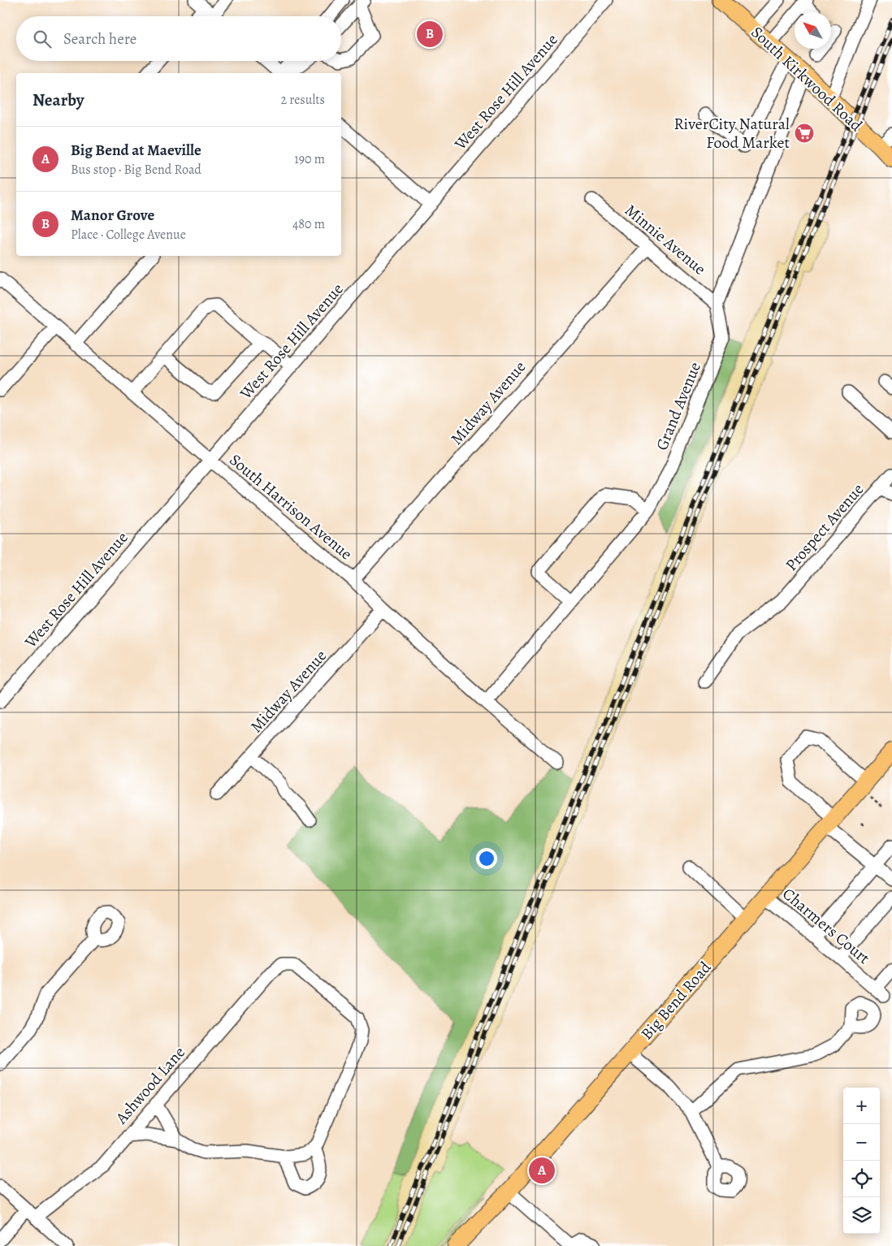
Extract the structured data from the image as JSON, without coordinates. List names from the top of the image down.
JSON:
{
  "streets": {
    "main road": ["South Kirkwood Road", "Big Bend Road"],
    "street": [
      "West Rose Hill Avenue",
      "Minnie Avenue",
      "Midway Avenue",
      "Grand Avenue",
      "South Harrison Avenue",
      "Prospect Avenue",
      "Charmers Court",
      "Ashwood Lane"
    ]
  },
  "crossings": [
    ["West Rose Hill Avenue", "South Harrison Avenue"],
    ["Minnie Avenue", "Midway Avenue"],
    ["Minnie Avenue", "Grand Avenue"],
    ["Midway Avenue", "South Harrison Avenue"],
    ["Grand Avenue", "South Harrison Avenue"],
    ["Charmers Court", "Big Bend Road"]
  ],
  "places": {
    "supermarket": ["RiverCity Natural Food Market"]
  },
  "north": "top left",
  "page": {
    "search": "Search here",
    "pins": ["B", "A"],
    "heading": ["Nearby", "2 results"],
    "list": [
      {
        "mark": "A",
        "name": "Big Bend at Maeville",
        "note": "Bus stop · Big Bend Road",
        "value": "190 m"
      },
      {
        "mark": "B",
        "name": "Manor Grove",
        "note": "Place · College Avenue",
        "value": "480 m"
      }
    ],
    "map_buttons": ["+", "−"]
  }
}
